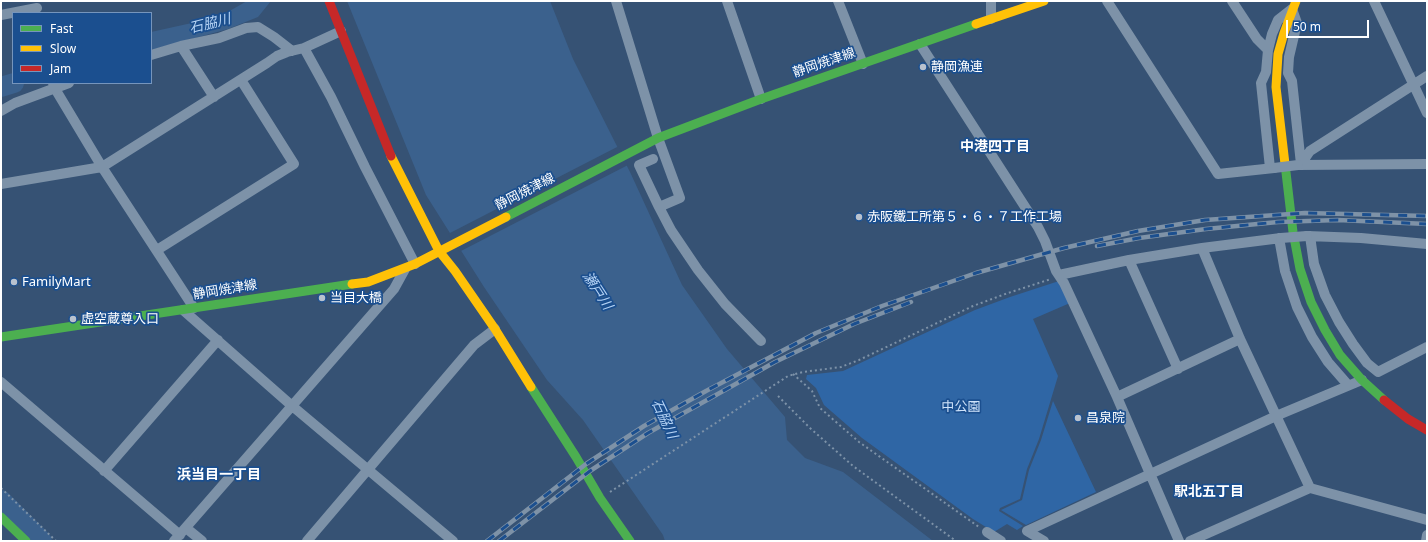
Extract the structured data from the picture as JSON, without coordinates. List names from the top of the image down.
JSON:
{
  "streets": {
    "street": ["静岡焼津線"]
  },
  "districts": ["中港四丁目", "浜当目一丁目", "駅北五丁目"],
  "water": ["石脇川", "瀬戸川"],
  "parks": ["中公園"],
  "places": [
    "静岡漁連",
    "赤阪鐵工所第５・６・７工作工場",
    "FamilyMart",
    "当目大橋",
    "虚空蔵尊入口",
    "昌泉院"
  ],
  "legend": ["Fast", "Slow", "Jam"],
  "scale_bar": "50 m"
}
